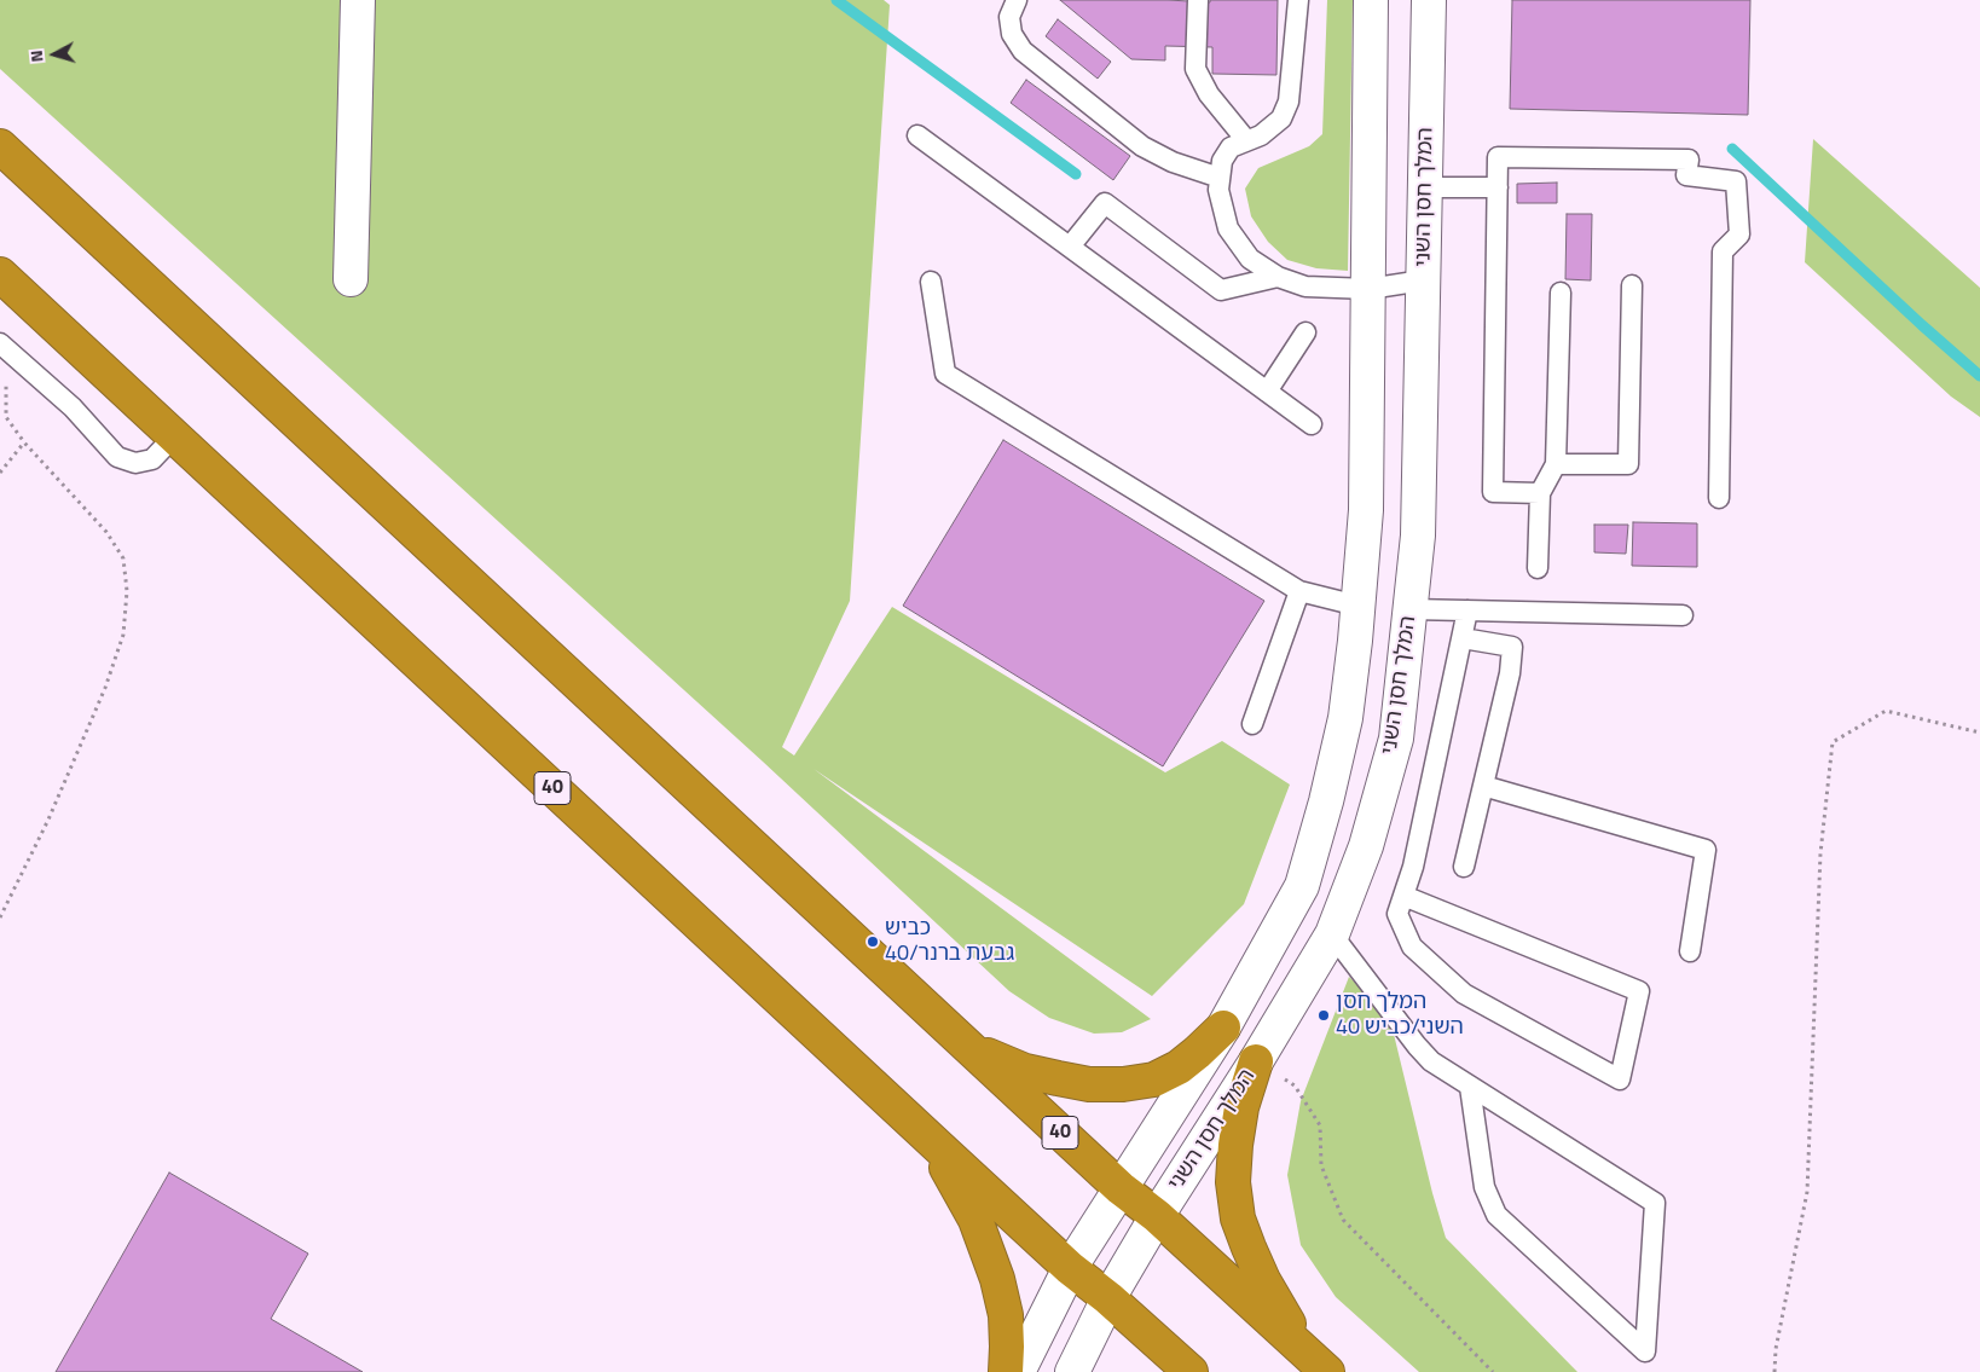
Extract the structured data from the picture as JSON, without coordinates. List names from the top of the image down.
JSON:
{
  "streets": {
    "highway": ["40"],
    "street": ["המלך חסן השני"]
  },
  "crossings": [
    ["המלך חסן השני", "40"]
  ],
  "places": ["כביש 40/גבעת ברנר", "המלך חסן השני/כביש 40"],
  "north": "left"
}
